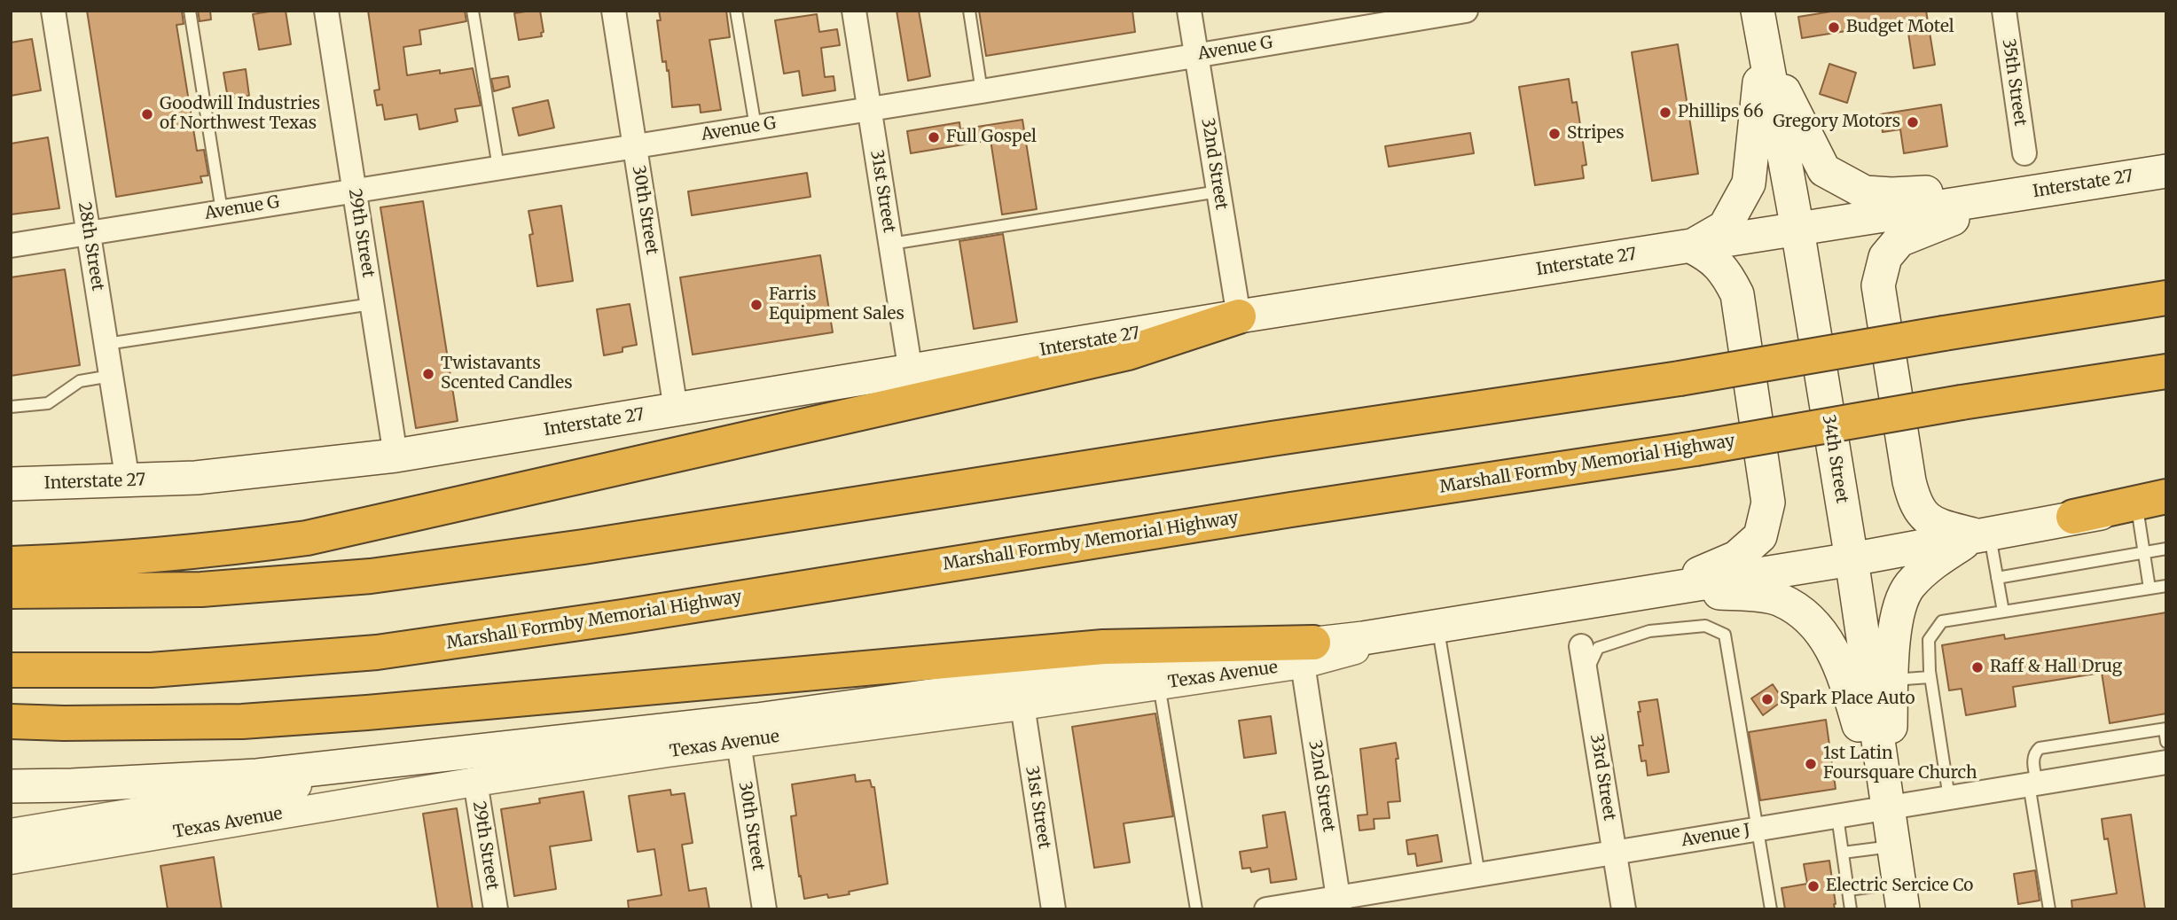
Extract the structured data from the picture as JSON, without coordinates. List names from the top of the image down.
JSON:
{
  "streets": {
    "highway": ["Marshall Formby Memorial Highway"],
    "main road": ["Interstate 27", "34th Street"],
    "street": [
      "Avenue G",
      "35th Street",
      "32nd Street",
      "31st Street",
      "30th Street",
      "29th Street",
      "28th Street",
      "Texas Avenue",
      "33rd Street",
      "Avenue J"
    ]
  },
  "crossings": [
    ["Avenue G", "32nd Street"],
    ["Avenue G", "31st Street"],
    ["Avenue G", "30th Street"],
    ["Avenue G", "29th Street"],
    ["Avenue G", "28th Street"],
    ["32nd Street", "Interstate 27"],
    ["32nd Street", "Texas Avenue"],
    ["32nd Street", "Avenue J"],
    ["Interstate 27", "31st Street"],
    ["Interstate 27", "30th Street"],
    ["Interstate 27", "29th Street"],
    ["Interstate 27", "28th Street"],
    ["Interstate 27", "34th Street"],
    ["31st Street", "Texas Avenue"],
    ["30th Street", "Texas Avenue"],
    ["29th Street", "Texas Avenue"],
    ["34th Street", "Avenue J"],
    ["33rd Street", "Avenue J"]
  ],
  "places": [
    "Budget Motel",
    "Phillips 66",
    "Goodwill Industries of Northwest Texas",
    "Gregory Motors",
    "Stripes",
    "Full Gospel",
    "Farris Equipment Sales",
    "Twistavants Scented Candles",
    "Raff & Hall Drug",
    "Spark Place Auto",
    "1st Latin Foursquare Church",
    "Electric Sercice Co"
  ]
}
